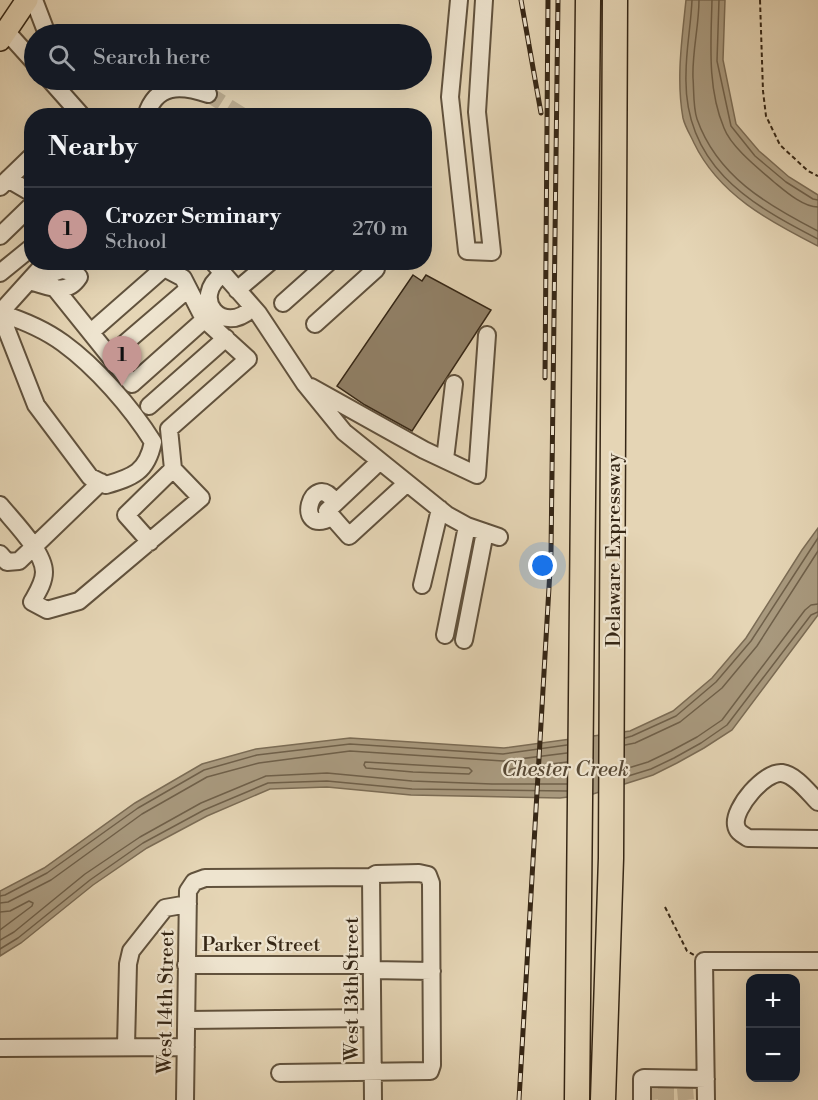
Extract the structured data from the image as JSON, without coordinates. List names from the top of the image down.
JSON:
{
  "streets": {
    "highway": ["Delaware Expressway"],
    "street": ["Parker Street", "West 13th Street", "West 14th Street"]
  },
  "crossings": [
    ["Parker Street", "West 13th Street"],
    ["Parker Street", "West 14th Street"]
  ],
  "water": ["Chester Creek"],
  "page": {
    "search": "Search here",
    "heading": "Nearby",
    "list": [
      {
        "mark": "1",
        "name": "Crozer Seminary",
        "note": "School",
        "value": "270 m"
      }
    ],
    "pins": "1",
    "map_buttons": ["+", "−"]
  }
}
